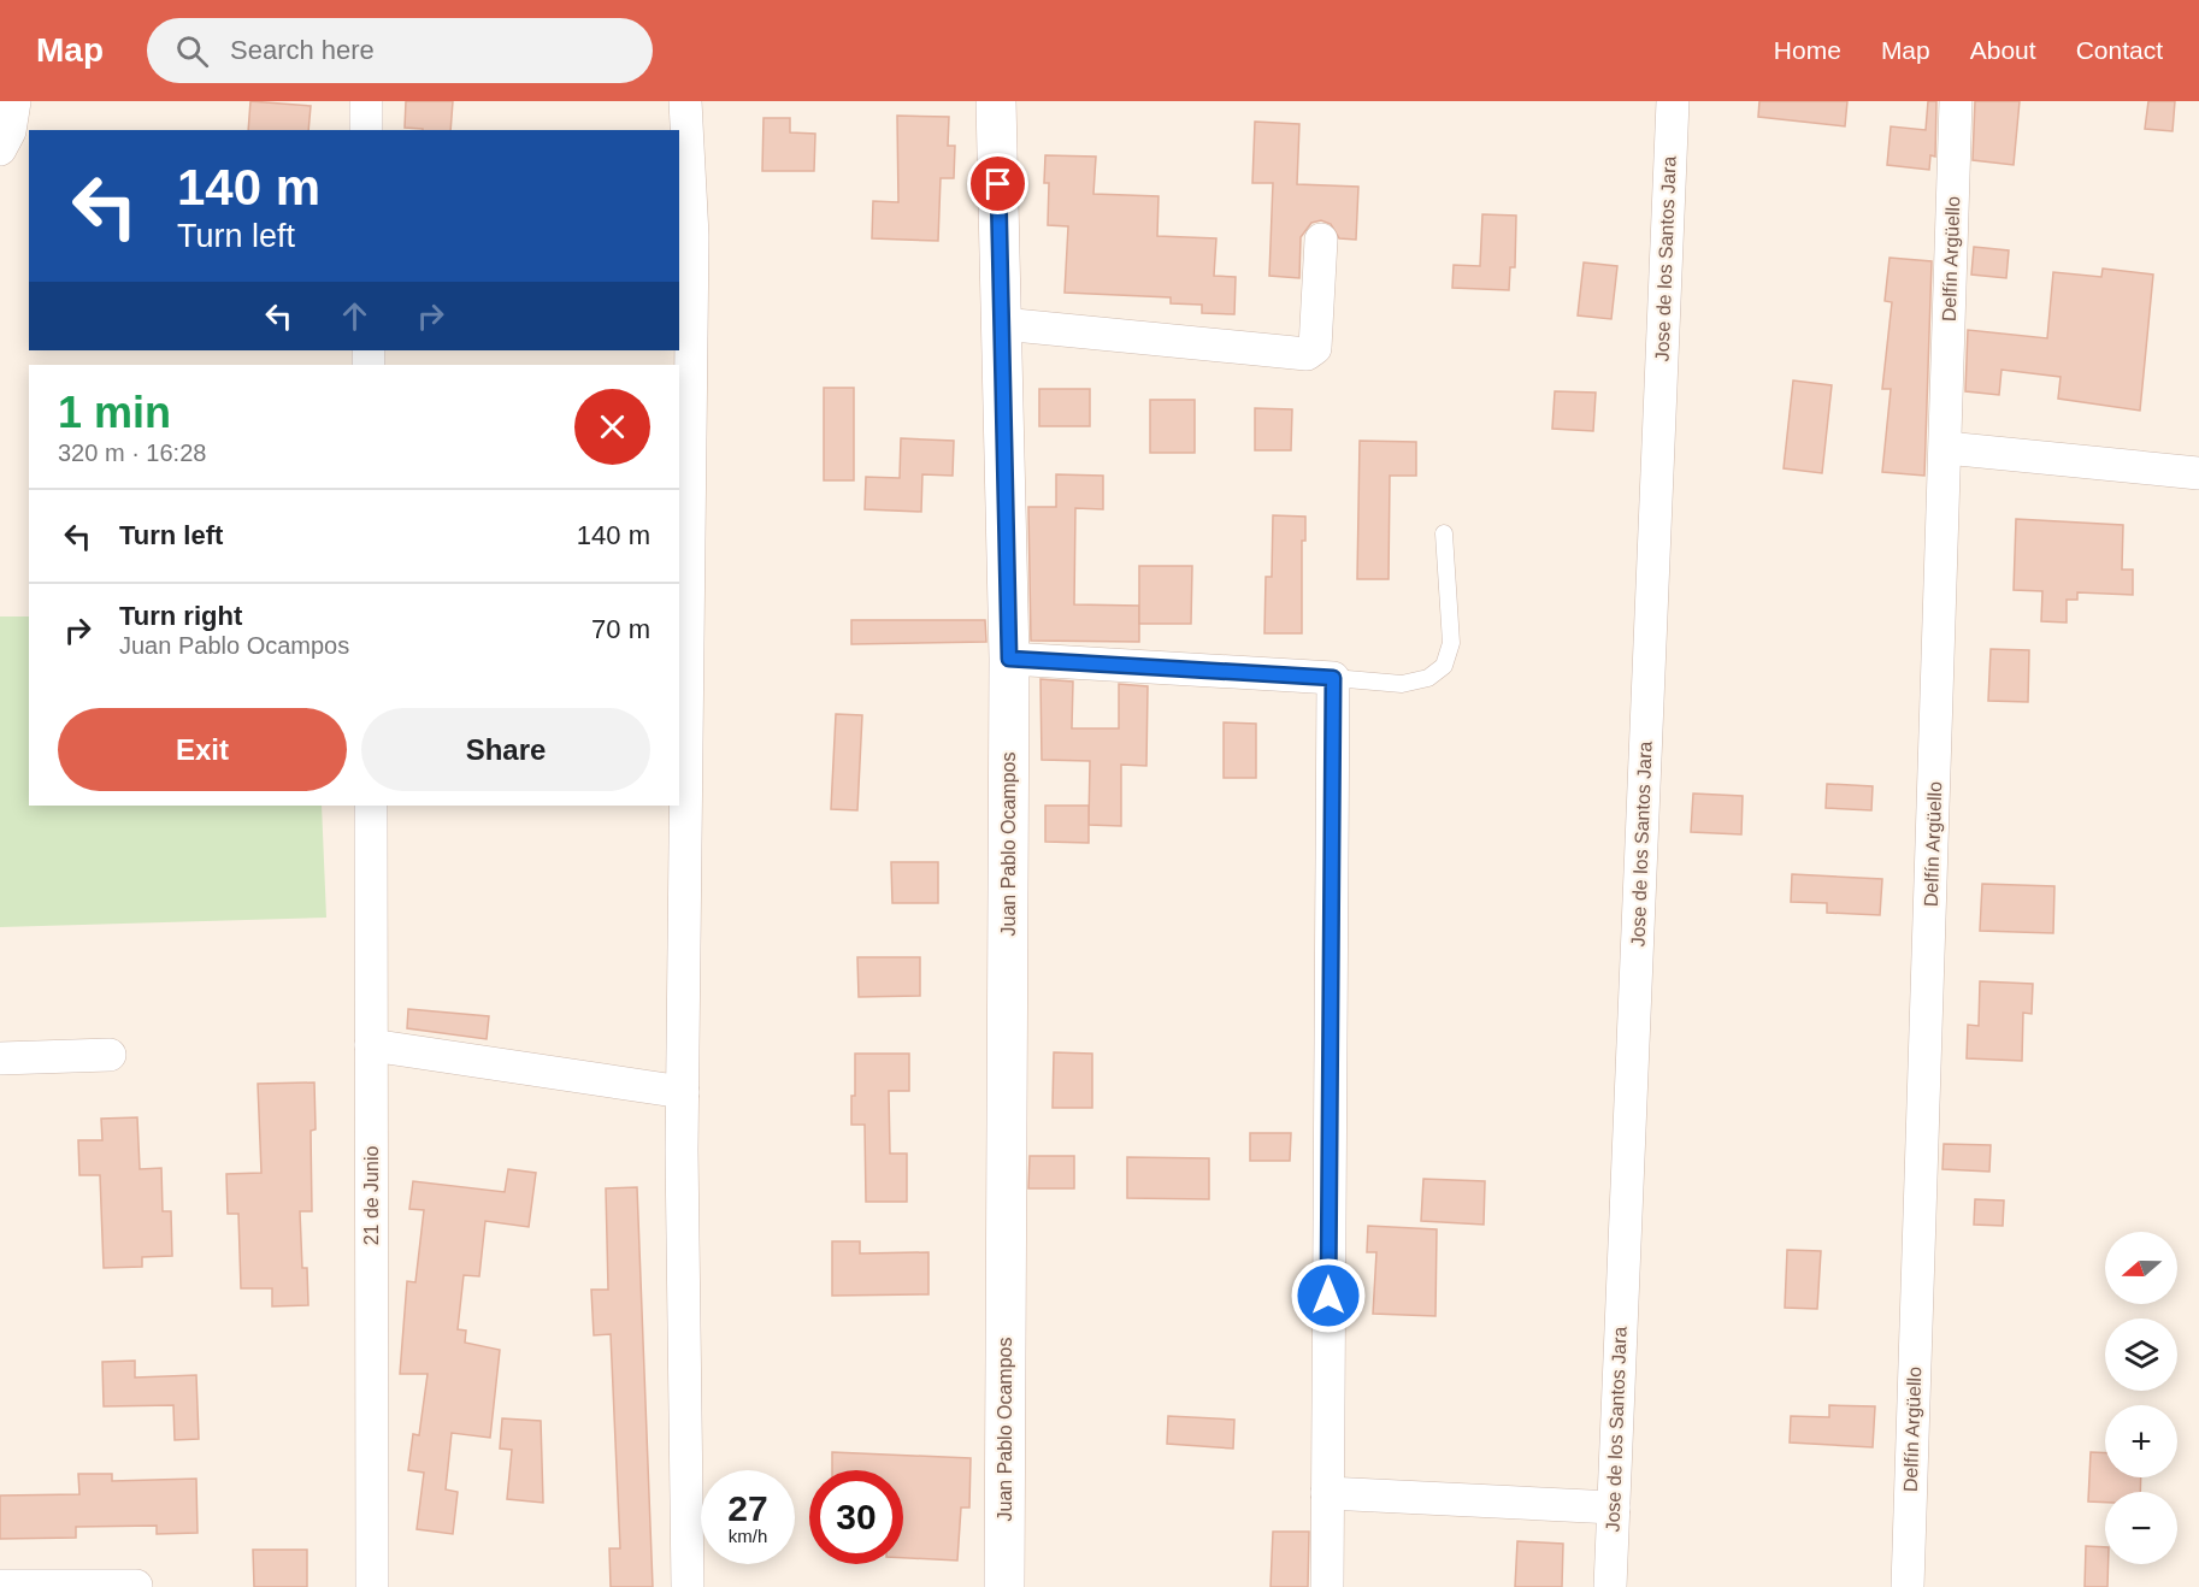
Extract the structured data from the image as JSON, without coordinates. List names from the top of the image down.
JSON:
{
  "streets": {
    "street": [
      "Jose de los Santos Jara",
      "Delfín Argüello",
      "Juan Pablo Ocampos",
      "21 de Junio"
    ]
  },
  "north": "left",
  "page": {
    "header": "Map",
    "search": "Search here",
    "nav": [
      "Home",
      "Map",
      "About",
      "Contact"
    ],
    "turn": ["140 m", "Turn left"],
    "heading": ["1 min", "320 m · 16:28"],
    "list": [
      {
        "name": "Turn left",
        "value": "140 m"
      },
      {
        "name": "Turn right",
        "note": "Juan Pablo Ocampos",
        "value": "70 m"
      }
    ],
    "buttons": ["Exit", "Share"],
    "map_buttons": ["+", "−"],
    "speed": "27 km/h",
    "limit": "30"
  }
}
